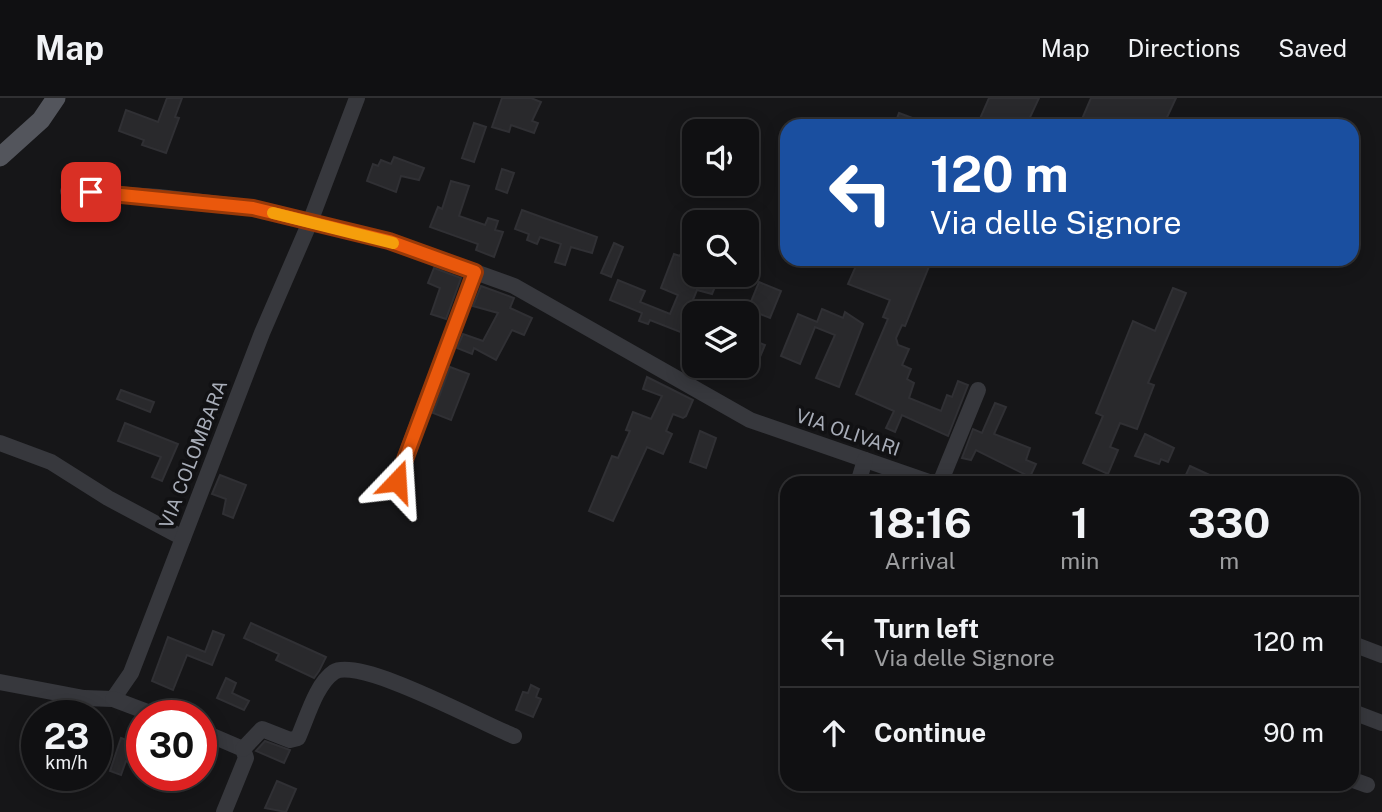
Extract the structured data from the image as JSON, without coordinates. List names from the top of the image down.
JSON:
{
  "streets": {
    "street": ["VIA OLIVARI", "VIA COLOMBARA"]
  },
  "crossings": [
    ["VIA OLIVARI", "VIA COLOMBARA"]
  ],
  "page": {
    "header": "Map",
    "nav": ["Map", "Directions", "Saved"],
    "turn": ["120 m", "Via delle Signore"],
    "eta": [
      "18:16",
      "Arrival",
      "1",
      "min",
      "330",
      "m"
    ],
    "list": [
      {
        "name": "Turn left",
        "note": "Via delle Signore",
        "value": "120 m"
      },
      {
        "name": "Continue",
        "value": "90 m"
      }
    ],
    "speed": "23 km/h",
    "limit": "30"
  }
}
